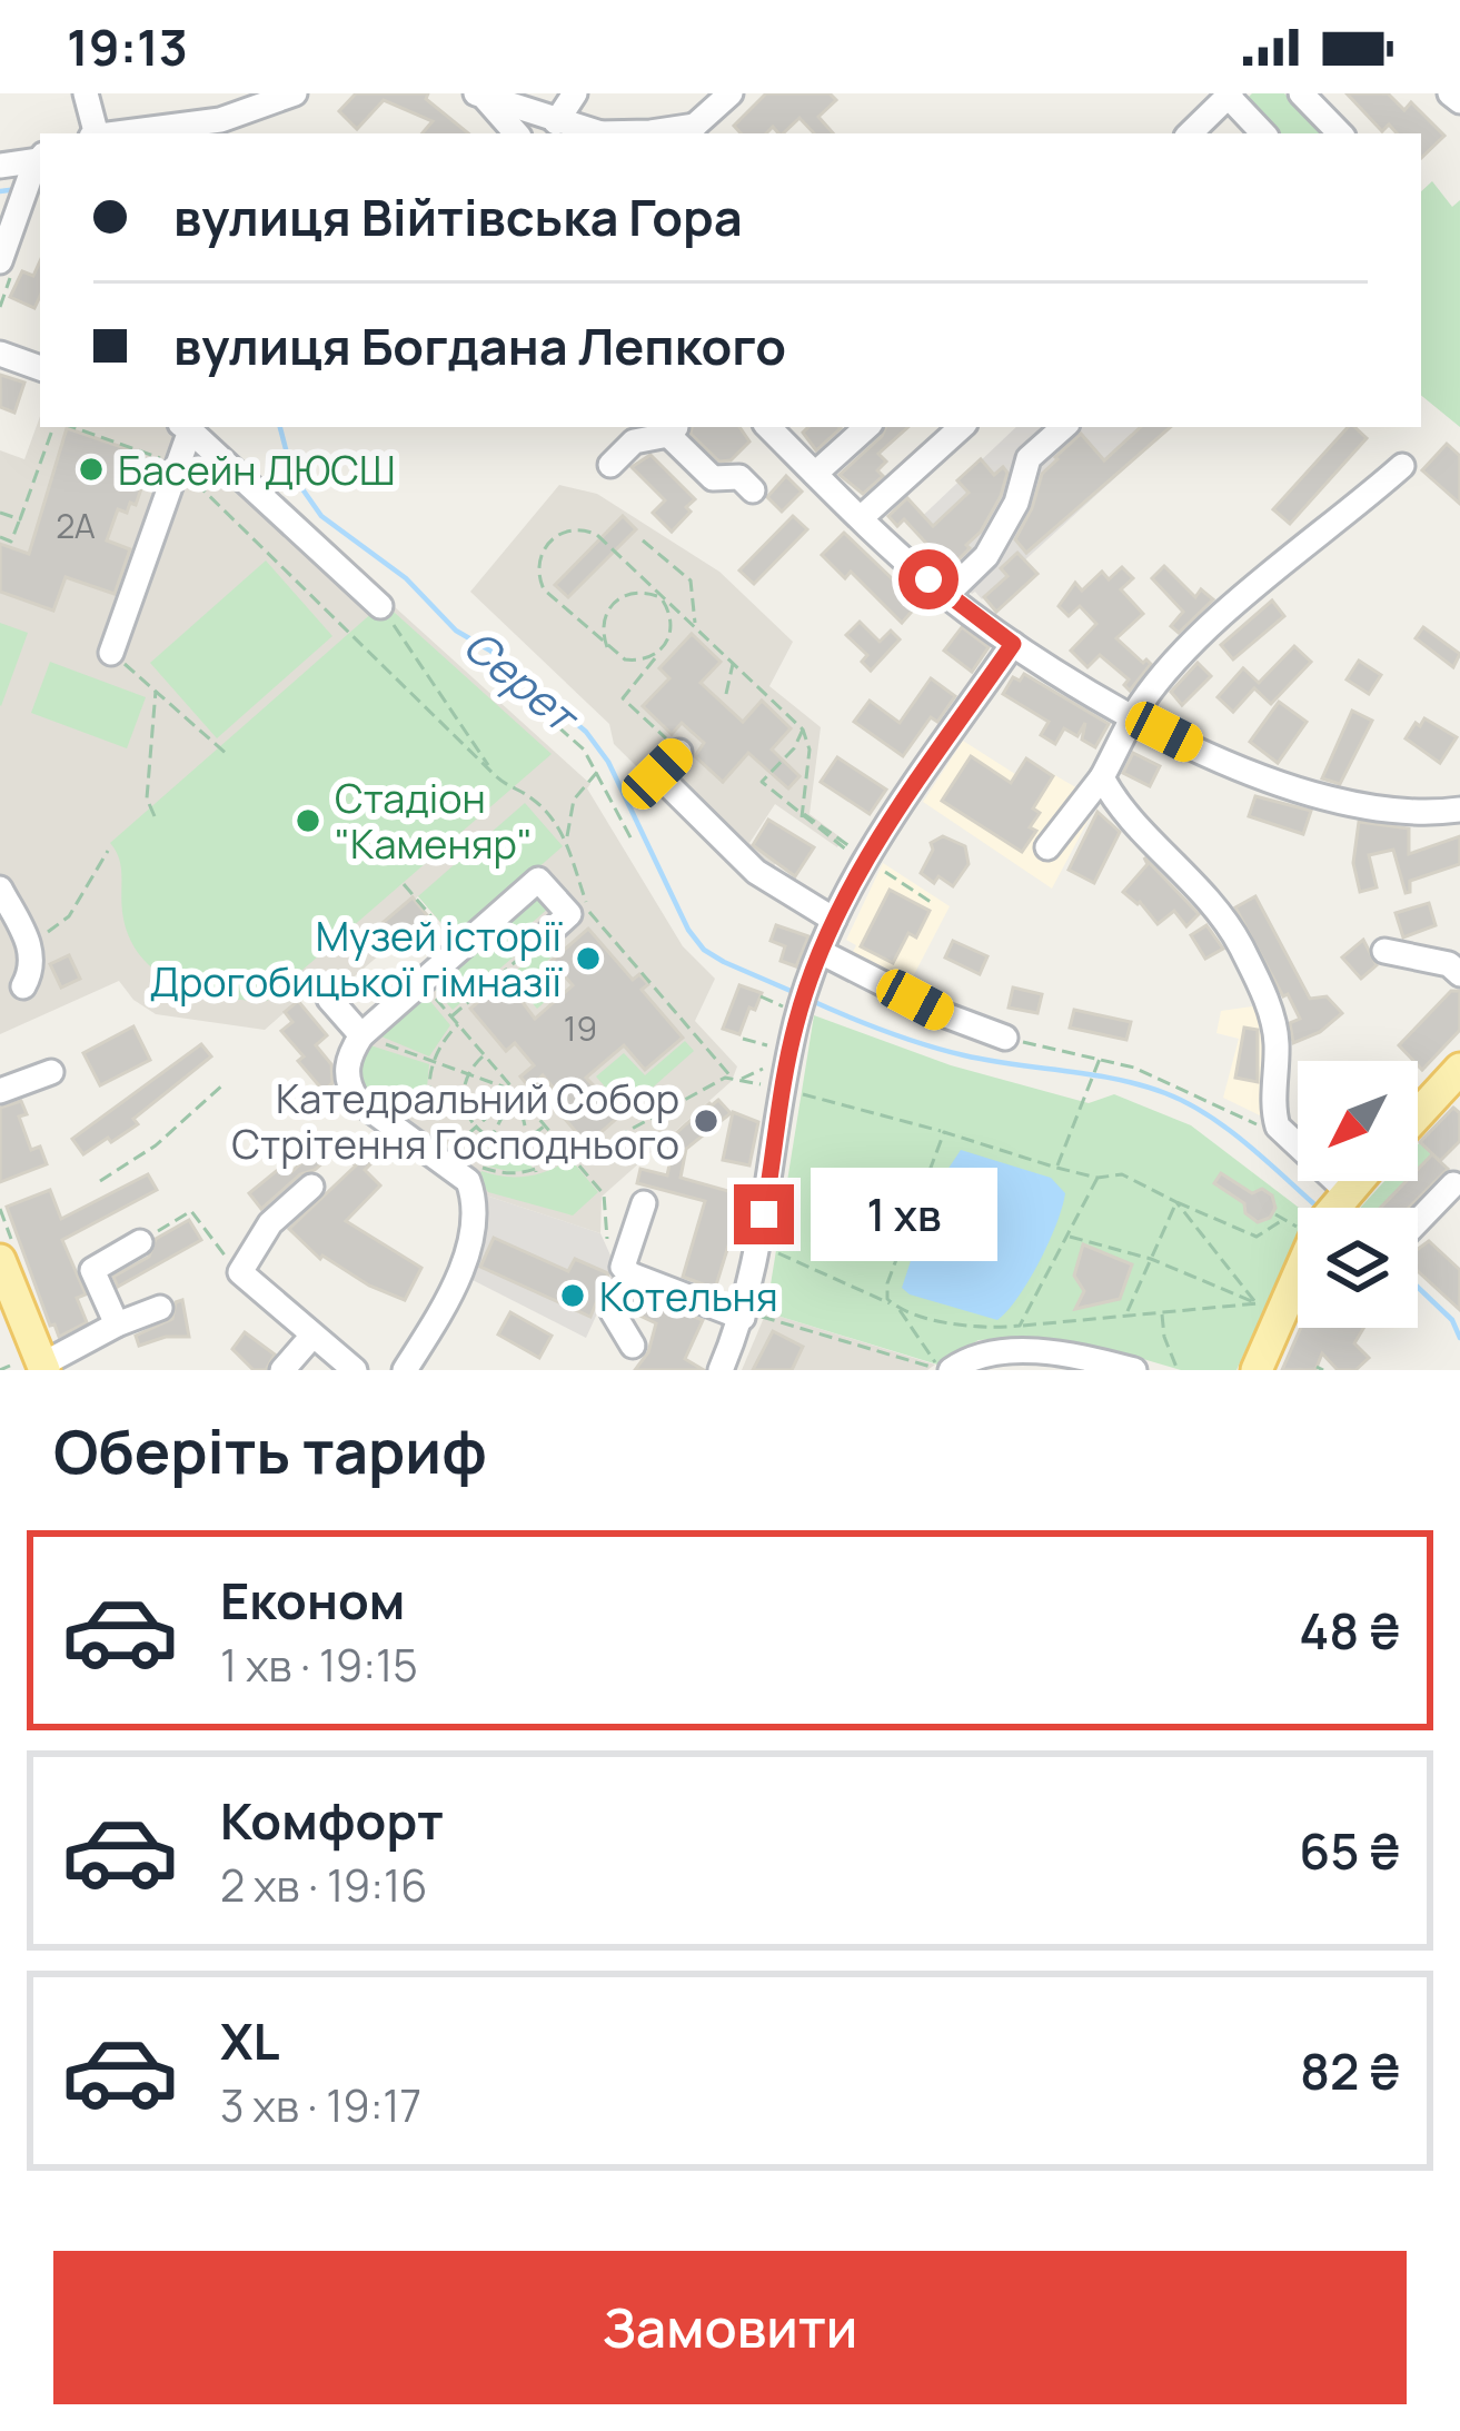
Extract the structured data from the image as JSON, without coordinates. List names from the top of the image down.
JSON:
{
  "water": ["Серет"],
  "places": [
    "Басейн ДЮСШ",
    "Стадіон \"Каменяр\"",
    "Музей історії Дрогобицької гімназії",
    "Катедральний Собор Стрітення Господнього",
    "Котельня"
  ],
  "house_numbers": ["2А", "19"],
  "north": "bottom left",
  "page": {
    "status": "19:13",
    "banner": ["вулиця Війтівська Гора", "вулиця Богдана Лепкого"],
    "bubble": "1 хв",
    "heading": "Оберіть тариф",
    "list": [
      {
        "name": "Економ",
        "note": "1 хв · 19:15",
        "value": "48 ₴"
      },
      {
        "name": "Комфорт",
        "note": "2 хв · 19:16",
        "value": "65 ₴"
      },
      {
        "name": "XL",
        "note": "3 хв · 19:17",
        "value": "82 ₴"
      }
    ],
    "buttons": "Замовити"
  }
}
